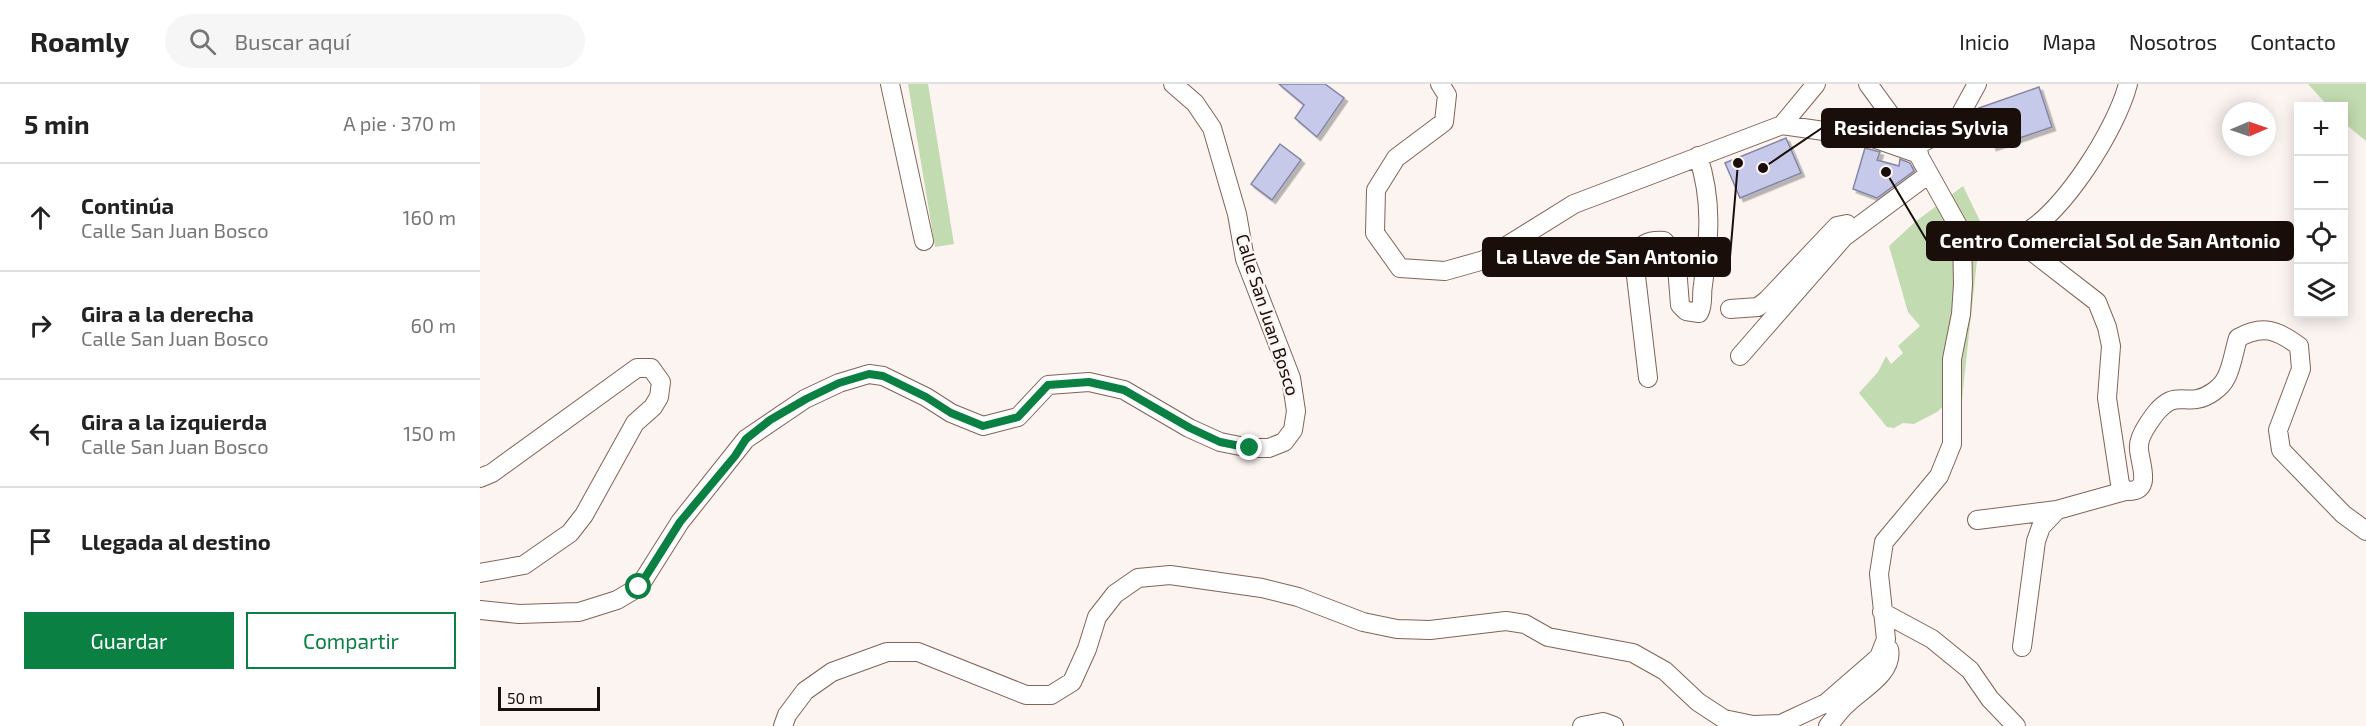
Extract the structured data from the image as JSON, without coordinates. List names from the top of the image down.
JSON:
{
  "streets": {
    "street": ["Calle San Juan Bosco"]
  },
  "places": ["La Llave de San Antonio", "Residencias Sylvia", "Centro Comercial Sol de San Antonio"],
  "scale_bar": "50 m",
  "north": "right",
  "page": {
    "header": "Roamly",
    "search": "Buscar aquí",
    "nav": [
      "Inicio",
      "Mapa",
      "Nosotros",
      "Contacto"
    ],
    "heading": ["5 min", "A pie · 370 m"],
    "map_buttons": ["+", "−"],
    "list": [
      ["Continúa", "Calle San Juan Bosco", "160 m"],
      ["Gira a la derecha", "Calle San Juan Bosco", "60 m"],
      ["Gira a la izquierda", "Calle San Juan Bosco", "150 m"],
      "Llegada al destino"
    ],
    "buttons": ["Guardar", "Compartir"],
    "scale": "50 m"
  }
}
